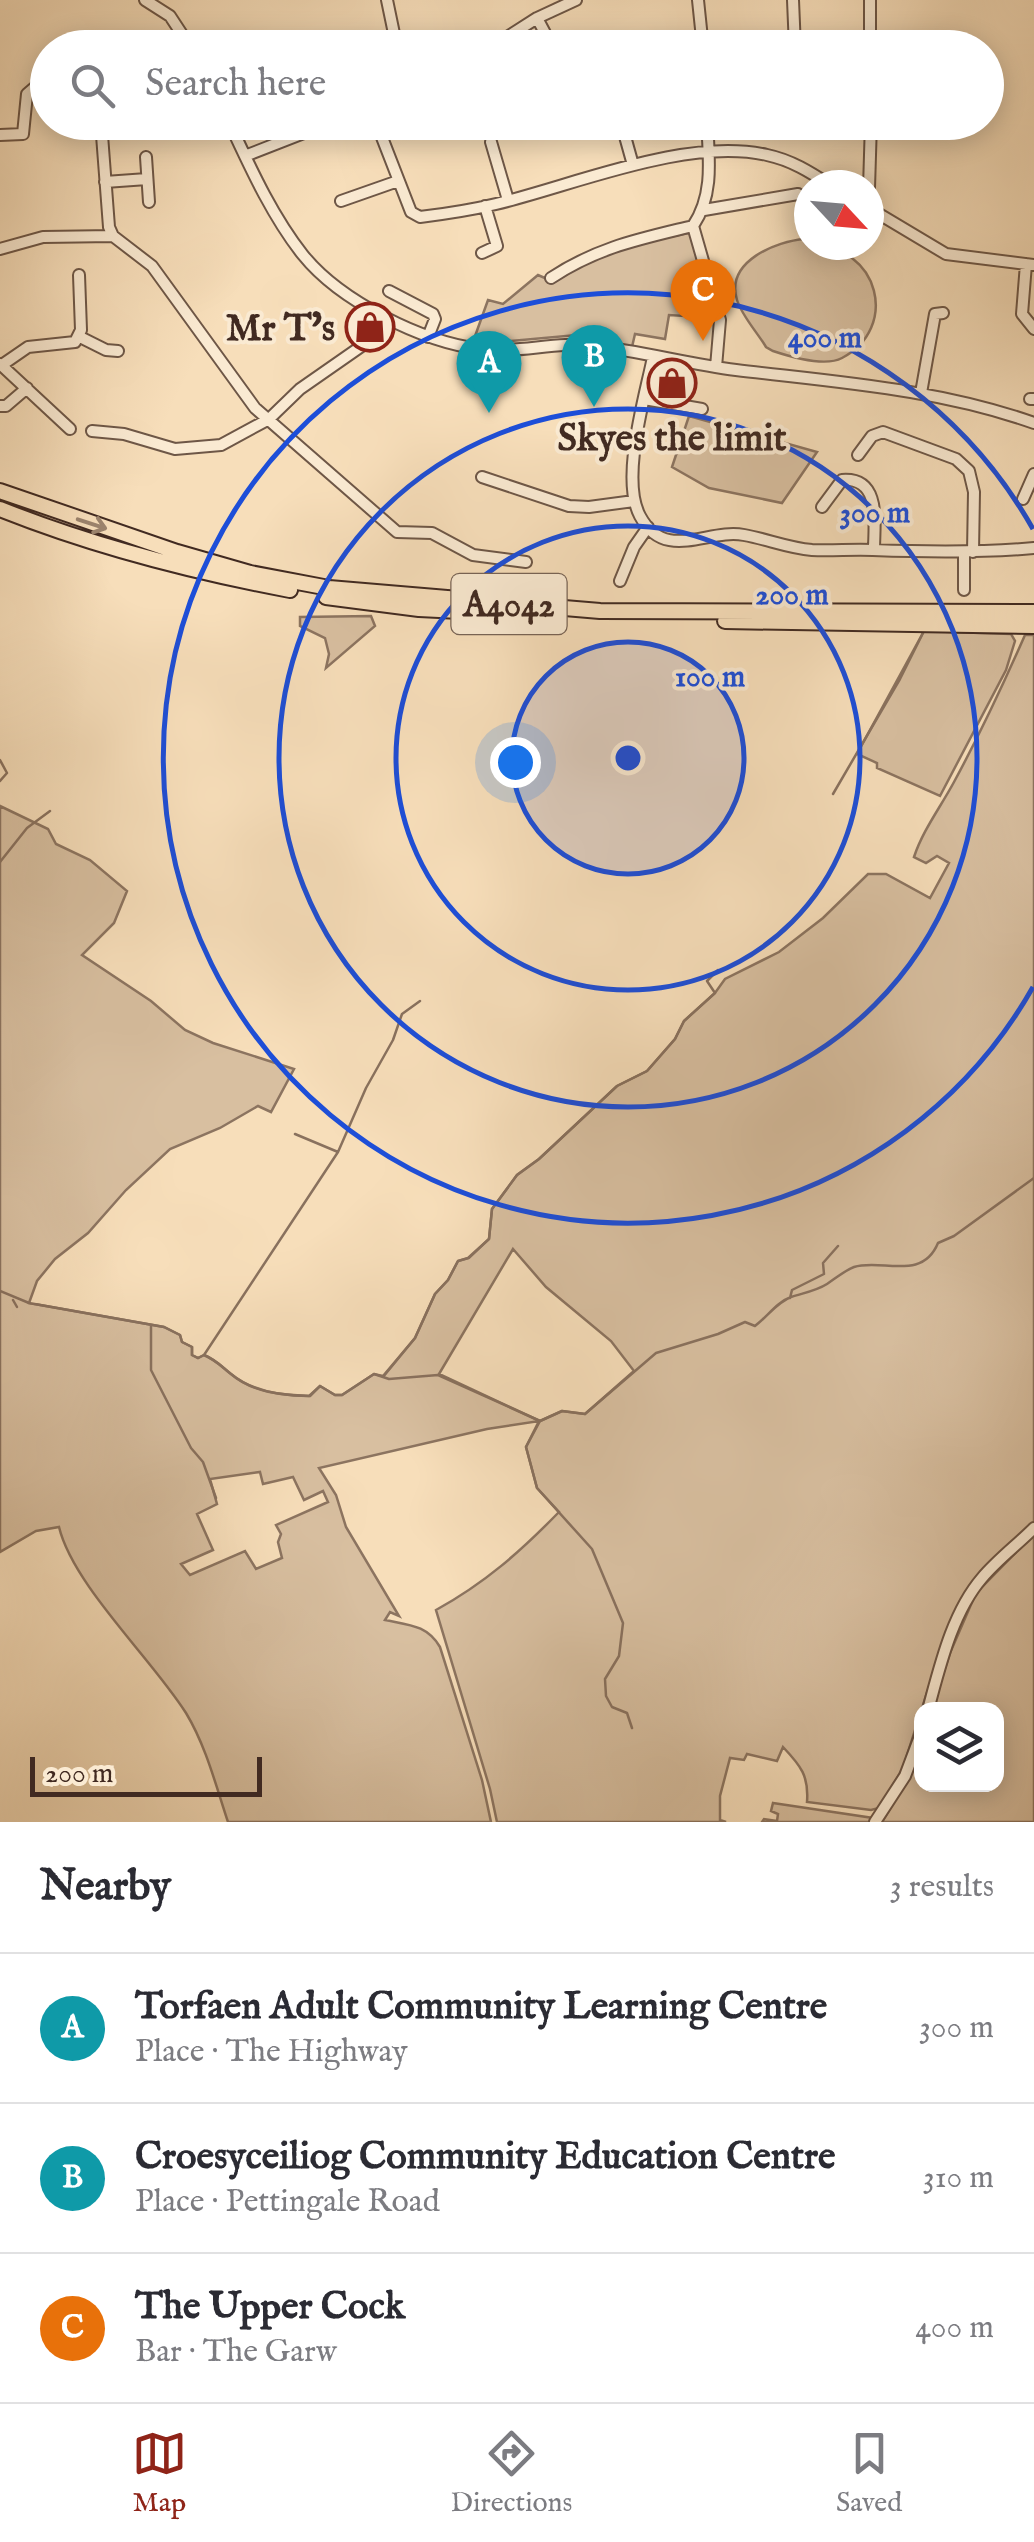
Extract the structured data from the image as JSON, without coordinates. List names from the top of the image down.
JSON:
{
  "streets": {
    "highway": ["A4042"]
  },
  "places": {
    "shop": ["Mr T's", "Skyes the limit"]
  },
  "scale_bar": "200 m",
  "north": "bottom right",
  "page": {
    "search": "Search here",
    "pins": ["C", "B", "A"],
    "scale": "200 m",
    "heading": ["Nearby", "3 results"],
    "list": [
      {
        "mark": "A",
        "name": "Torfaen Adult Community Learning Centre",
        "note": "Place · The Highway",
        "value": "300 m"
      },
      {
        "mark": "B",
        "name": "Croesyceiliog Community Education Centre",
        "note": "Place · Pettingale Road",
        "value": "310 m"
      },
      {
        "mark": "C",
        "name": "The Upper Cock",
        "note": "Bar · The Garw",
        "value": "400 m"
      }
    ],
    "nav": ["Map", "Directions", "Saved"]
  },
  "rings": [
    "400 m",
    "300 m",
    "200 m",
    "100 m"
  ]
}
